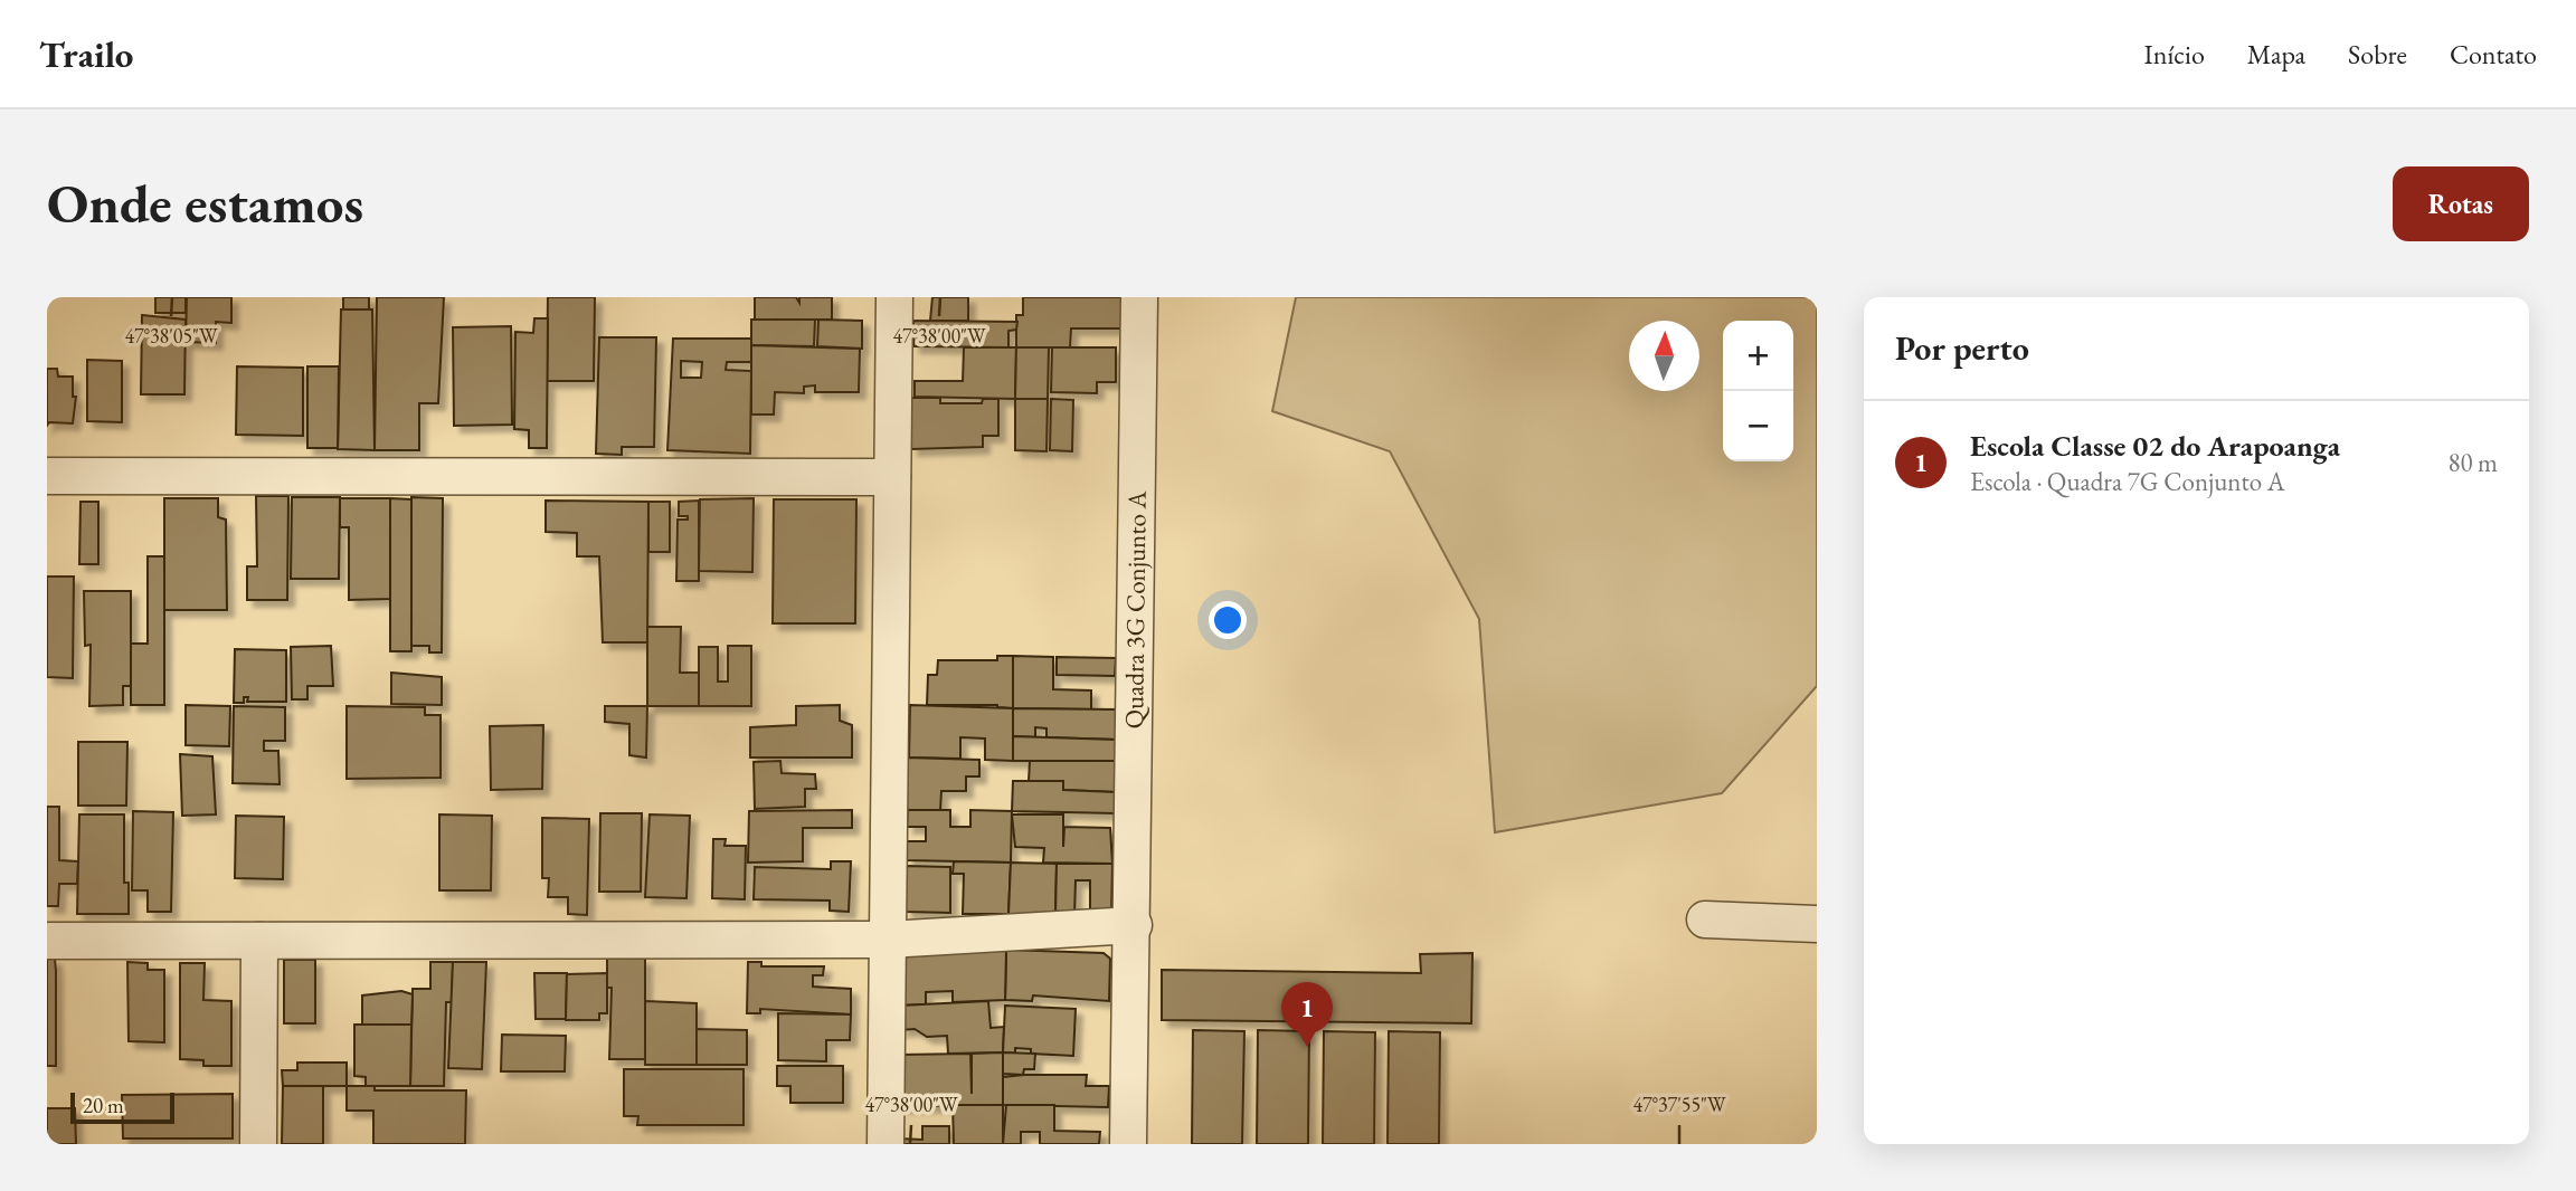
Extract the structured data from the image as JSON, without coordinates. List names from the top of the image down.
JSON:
{
  "streets": {
    "street": ["Quadra 3G Conjunto A"]
  },
  "scale_bar": "20 m",
  "north": "top",
  "page": {
    "header": "Trailo",
    "nav": [
      "Início",
      "Mapa",
      "Sobre",
      "Contato"
    ],
    "buttons": "Rotas",
    "title": "Onde estamos",
    "heading": "Por perto",
    "map_buttons": ["+", "−"],
    "list": [
      {
        "mark": "1",
        "name": "Escola Classe 02 do Arapoanga",
        "note": "Escola · Quadra 7G Conjunto A",
        "value": "80 m"
      }
    ],
    "pins": "1",
    "scale": "20 m"
  },
  "coordinates": ["47°38'05\"W", "47°38'00\"W", "47°37'55\"W"]
}
